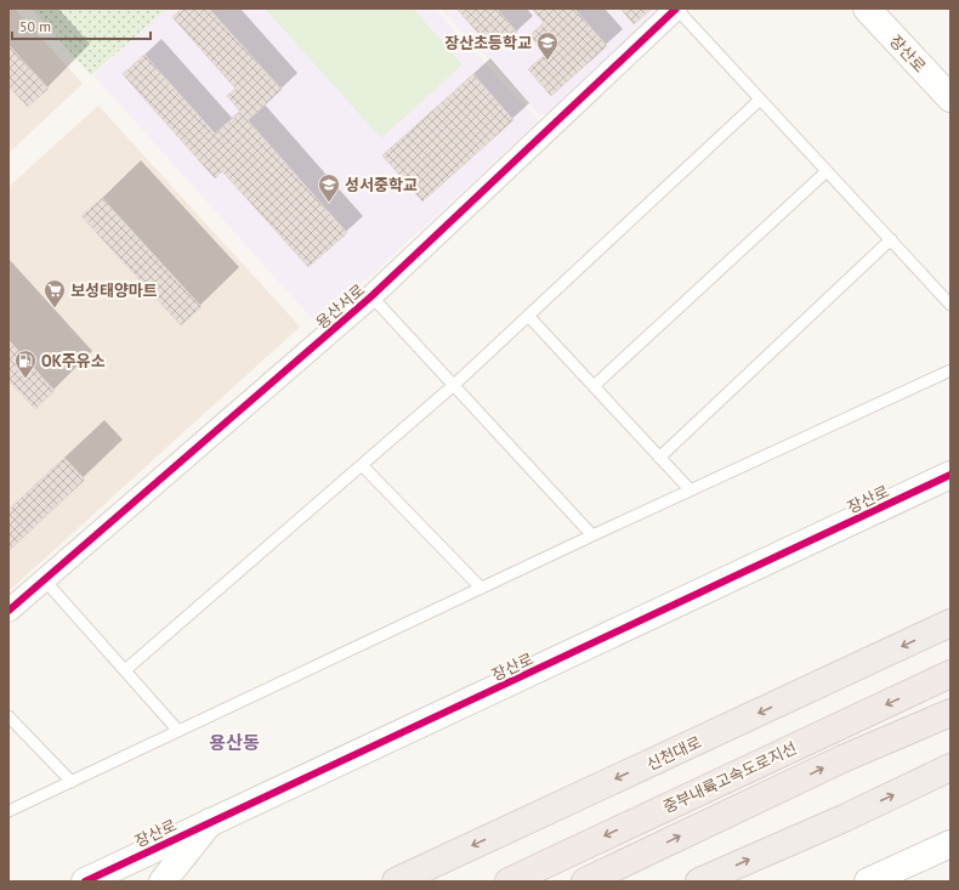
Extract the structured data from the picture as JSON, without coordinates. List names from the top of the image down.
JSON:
{
  "streets": {
    "highway": ["신천대로", "중부내륙고속도로지선"],
    "street": ["장산로", "용산서로"]
  },
  "districts": ["용산동"],
  "places": {
    "school or university": ["장산초등학교", "성서중학교"],
    "supermarket": ["보성태양마트"],
    "fuel station": ["OK주유소"]
  },
  "scale_bar": "50 m"
}
